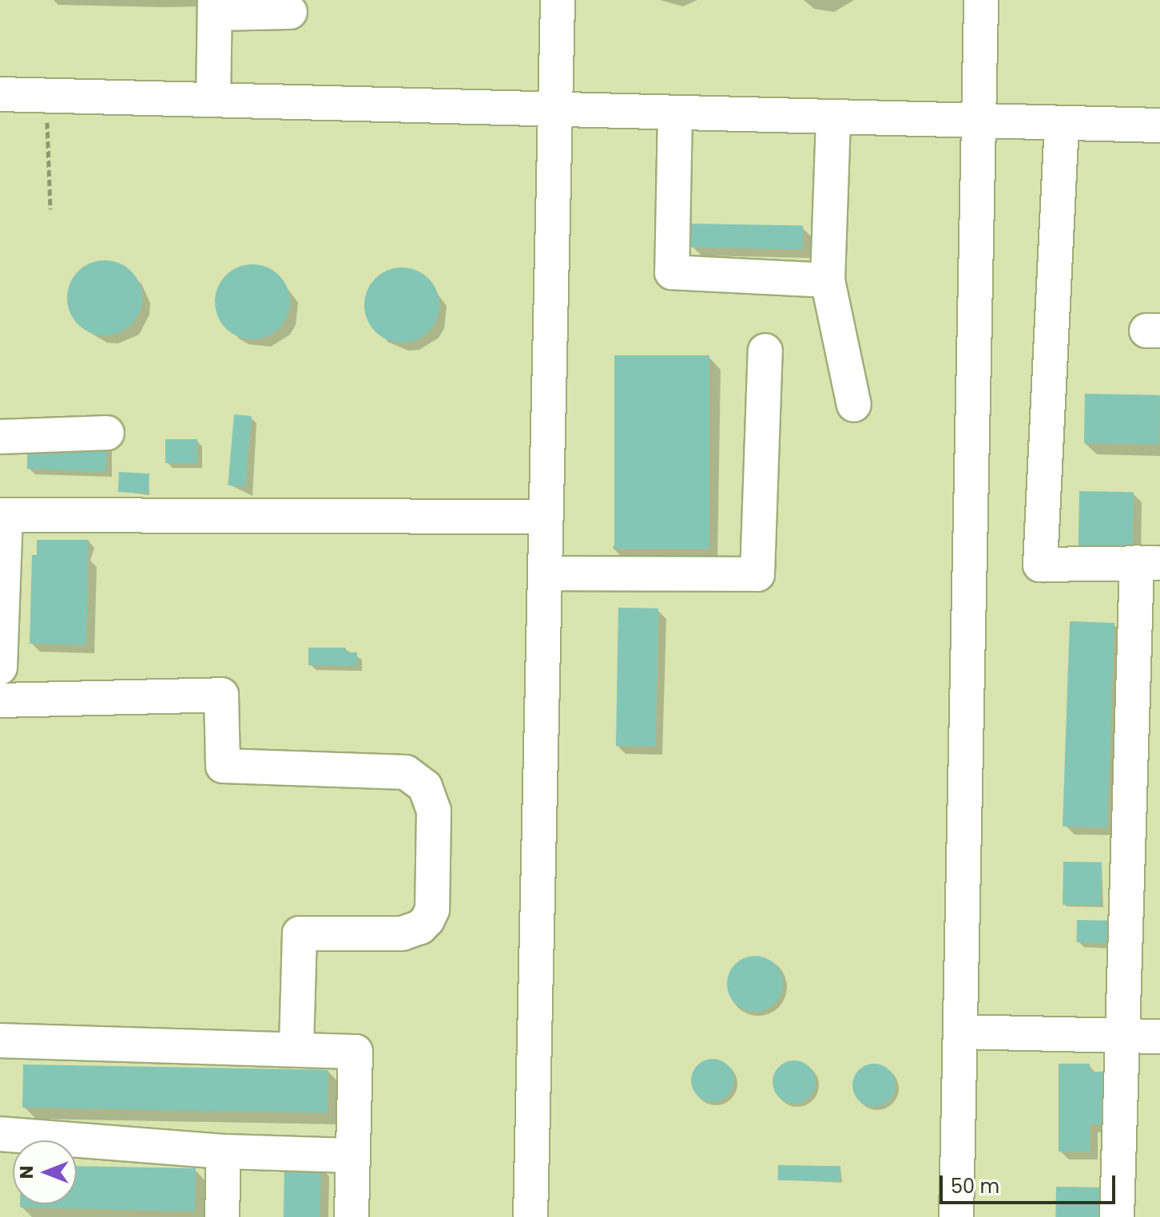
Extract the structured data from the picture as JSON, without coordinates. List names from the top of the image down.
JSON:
{
  "scale_bar": "50 m",
  "north": "left"
}
